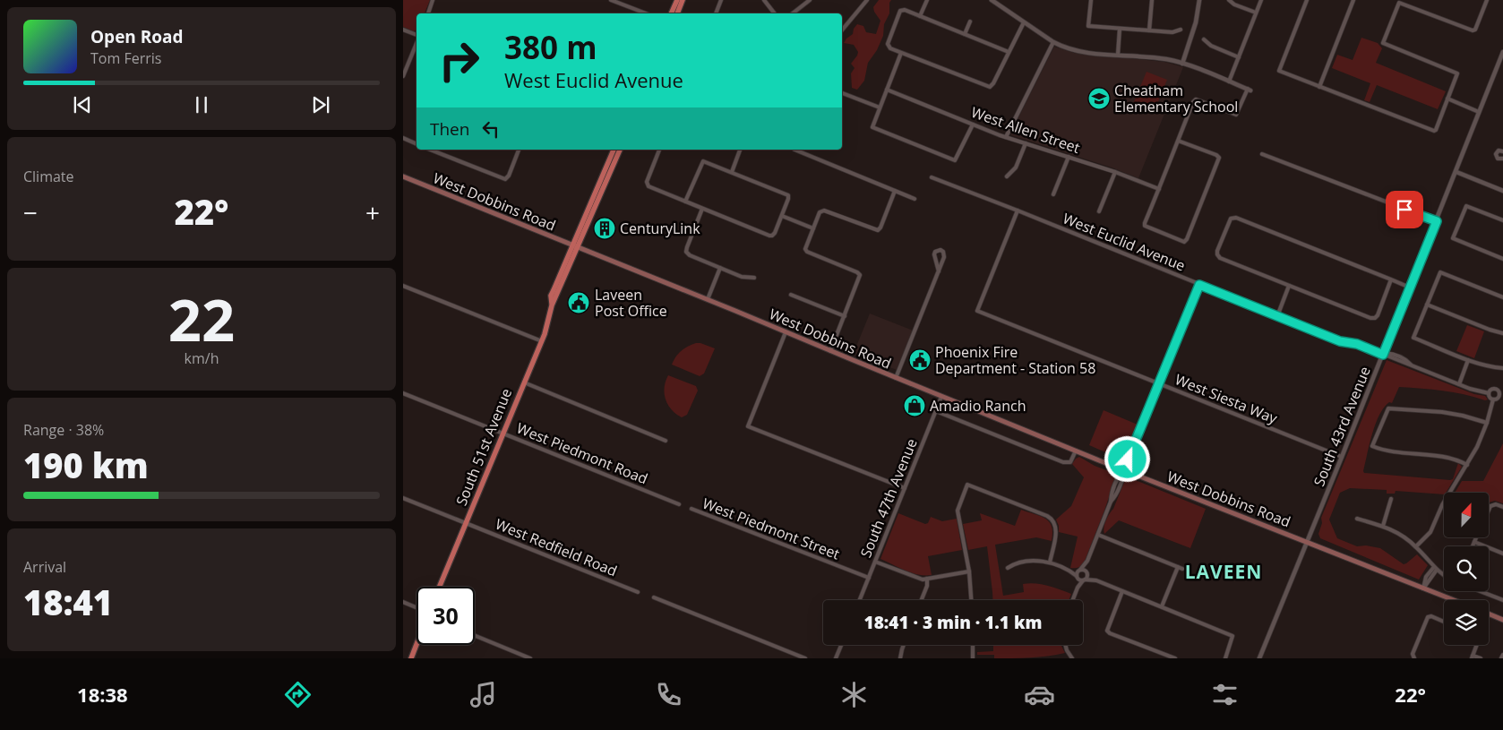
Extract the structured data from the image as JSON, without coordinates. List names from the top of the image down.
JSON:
{
  "streets": {
    "main road": ["West Dobbins Road", "South 51st Avenue"],
    "street": [
      "West Allen Street",
      "West Euclid Avenue",
      "West Siesta Way",
      "South 43rd Avenue",
      "West Piedmont Road",
      "South 47th Avenue",
      "West Piedmont Street",
      "West Redfield Road"
    ]
  },
  "crossings": [
    ["West Dobbins Road", "South 43rd Avenue"],
    ["West Dobbins Road", "South 51st Avenue"],
    ["West Dobbins Road", "South 47th Avenue"],
    ["West Euclid Avenue", "West Siesta Way"],
    ["West Euclid Avenue", "South 43rd Avenue"],
    ["West Siesta Way", "South 43rd Avenue"],
    ["South 51st Avenue", "West Piedmont Road"],
    ["South 51st Avenue", "West Redfield Road"],
    ["South 47th Avenue", "West Piedmont Street"]
  ],
  "districts": ["LAVEEN"],
  "places": {
    "school or university": ["Cheatham Elementary School"],
    "building": ["CenturyLink"],
    "public building": ["Laveen Post Office", "Phoenix Fire Department - Station 58"],
    "shop": ["Amadio Ranch"]
  },
  "north": "top",
  "page": {
    "turn": ["380 m", "West Euclid Avenue"],
    "song": ["Open Road", "Tom Ferris"],
    "then": "Then",
    "tile": [
      "Climate",
      ["22", "km/h"],
      ["Range · 38%", "190 km"],
      ["Arrival", "18:41"]
    ],
    "heat": ["−", "22°", "+"],
    "limit": "30",
    "trip": "18:41 · 3 min · 1.1 km",
    "tabs": ["18:38", "22°"]
  }
}
